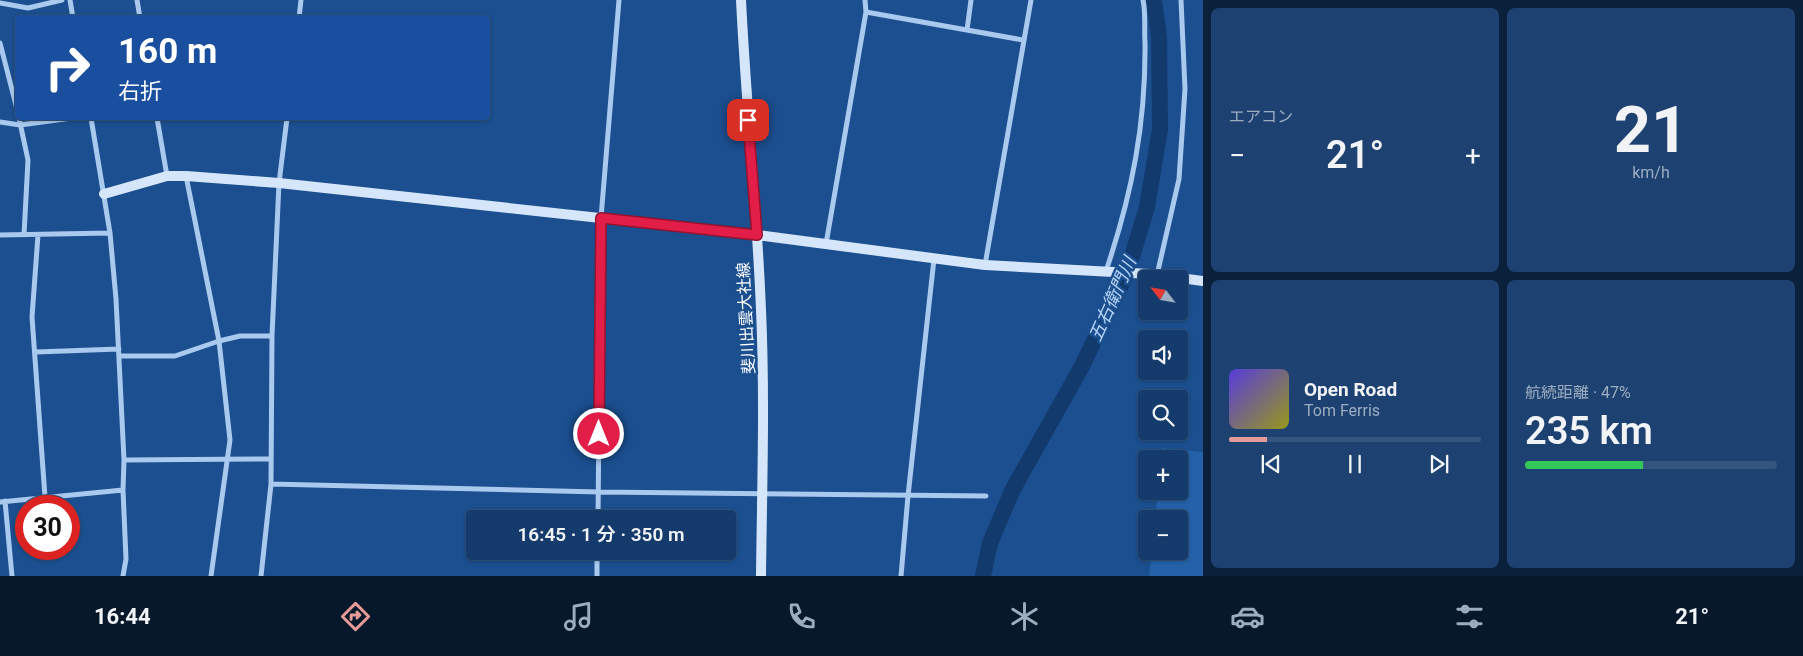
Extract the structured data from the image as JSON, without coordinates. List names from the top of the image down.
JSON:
{
  "streets": {
    "street": ["斐川出雲大社線"]
  },
  "water": ["五右衛門川"],
  "north": "top left",
  "page": {
    "tile": [
      "エアコン",
      ["21", "km/h"],
      ["航続距離 · 47%", "235 km"]
    ],
    "turn": ["160 m", "右折"],
    "heat": ["−", "21°", "+"],
    "map_buttons": ["+", "−"],
    "song": ["Open Road", "Tom Ferris"],
    "limit": "30",
    "trip": "16:45 · 1 分 · 350 m",
    "tabs": ["16:44", "21°"]
  }
}
